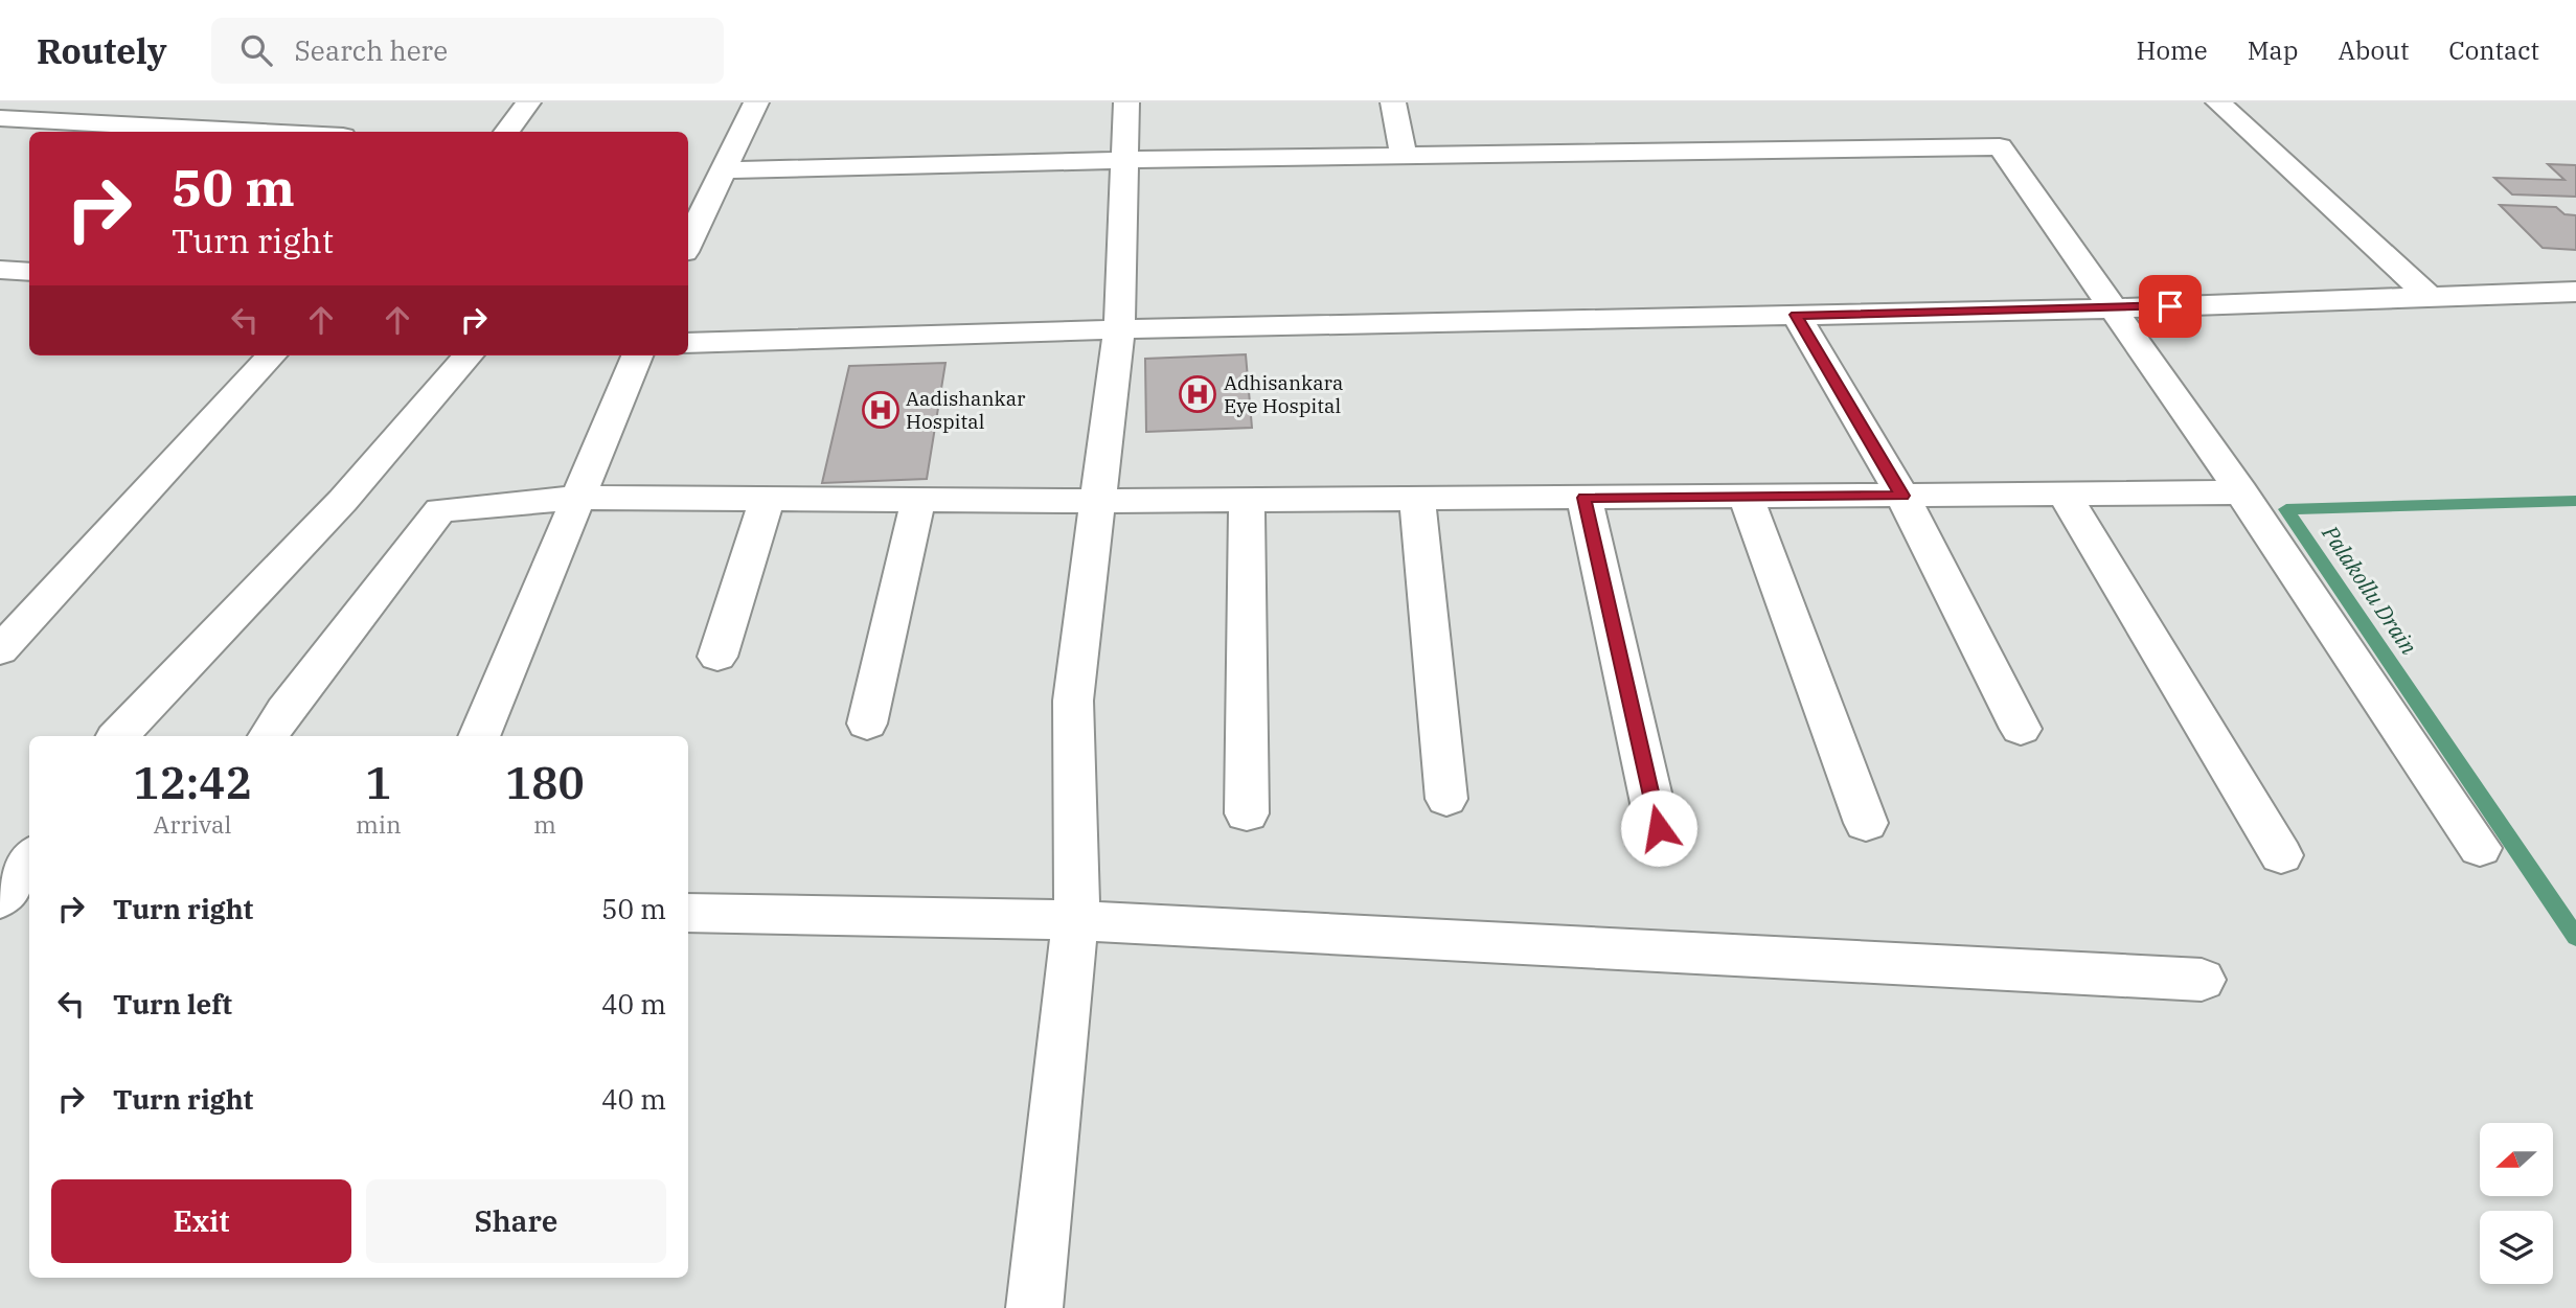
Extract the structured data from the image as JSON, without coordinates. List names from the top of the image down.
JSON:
{
  "water": ["Palakollu Drain"],
  "places": {
    "hospital": ["Adhisankara Eye Hospital", "Aadishankar Hospital"]
  },
  "north": "left",
  "page": {
    "header": "Routely",
    "search": "Search here",
    "nav": [
      "Home",
      "Map",
      "About",
      "Contact"
    ],
    "turn": ["50 m", "Turn right"],
    "eta": [
      "12:42",
      "Arrival",
      "1",
      "min",
      "180",
      "m"
    ],
    "list": [
      {
        "name": "Turn right",
        "value": "50 m"
      },
      {
        "name": "Turn left",
        "value": "40 m"
      },
      {
        "name": "Turn right",
        "value": "40 m"
      }
    ],
    "buttons": ["Exit", "Share"]
  }
}
